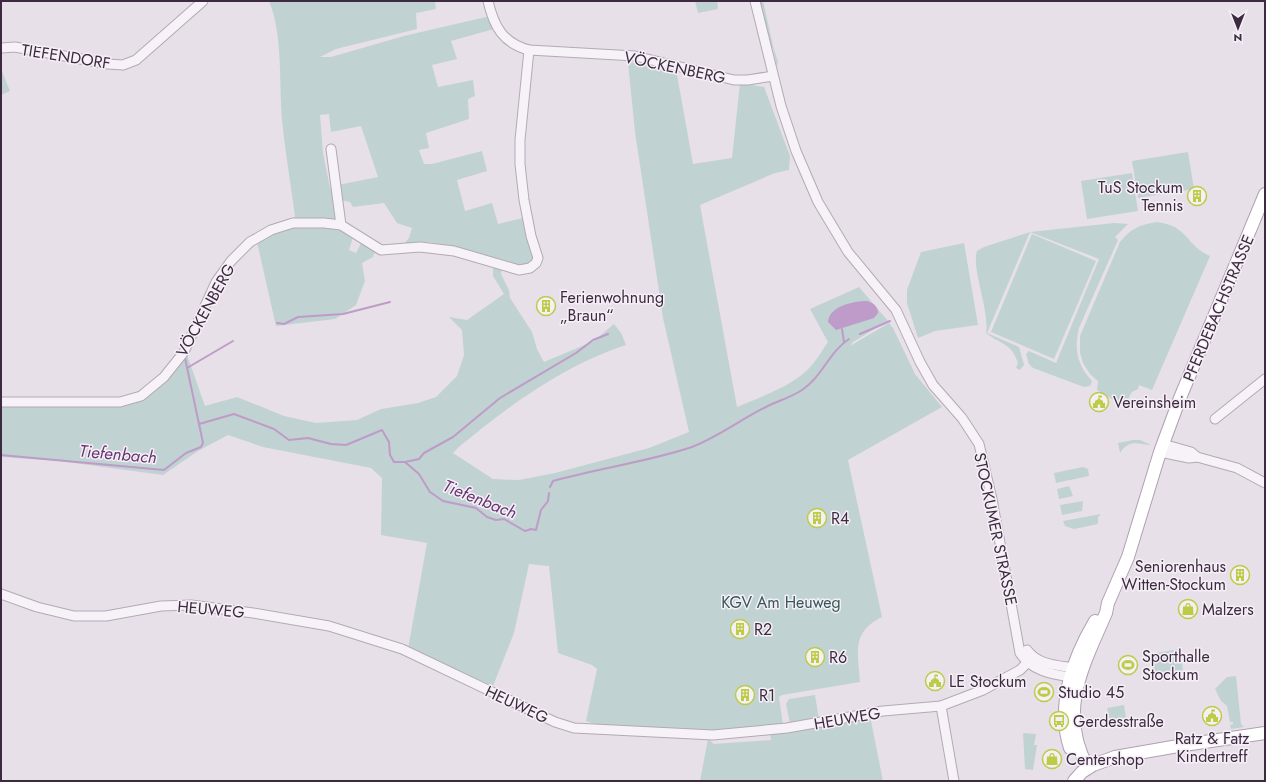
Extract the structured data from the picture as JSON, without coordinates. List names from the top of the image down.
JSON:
{
  "streets": {
    "main road": ["PFERDEBACHSTRASSE"],
    "street": [
      "TIEFENDORF",
      "VÖCKENBERG",
      "STOCKUMER STRASSE",
      "HEUWEG"
    ]
  },
  "crossings": [
    ["VÖCKENBERG", "STOCKUMER STRASSE"],
    ["PFERDEBACHSTRASSE", "STOCKUMER STRASSE"],
    ["STOCKUMER STRASSE", "HEUWEG"]
  ],
  "water": ["Tiefenbach"],
  "parks": ["KGV Am Heuweg"],
  "places": {
    "building": [
      "TuS Stockum Tennis",
      "Ferienwohnung „Braun“",
      "R4",
      "Seniorenhaus Witten-Stockum",
      "R2",
      "R6",
      "R1"
    ],
    "public building": ["Vereinsheim", "LE Stockum", "Ratz & Fatz Kindertreff"],
    "shop": ["Malzers", "Centershop"],
    "sports": ["Sporthalle Stockum", "Studio 45"],
    "bus stop": ["Gerdesstraße"]
  },
  "north": "bottom"
}
